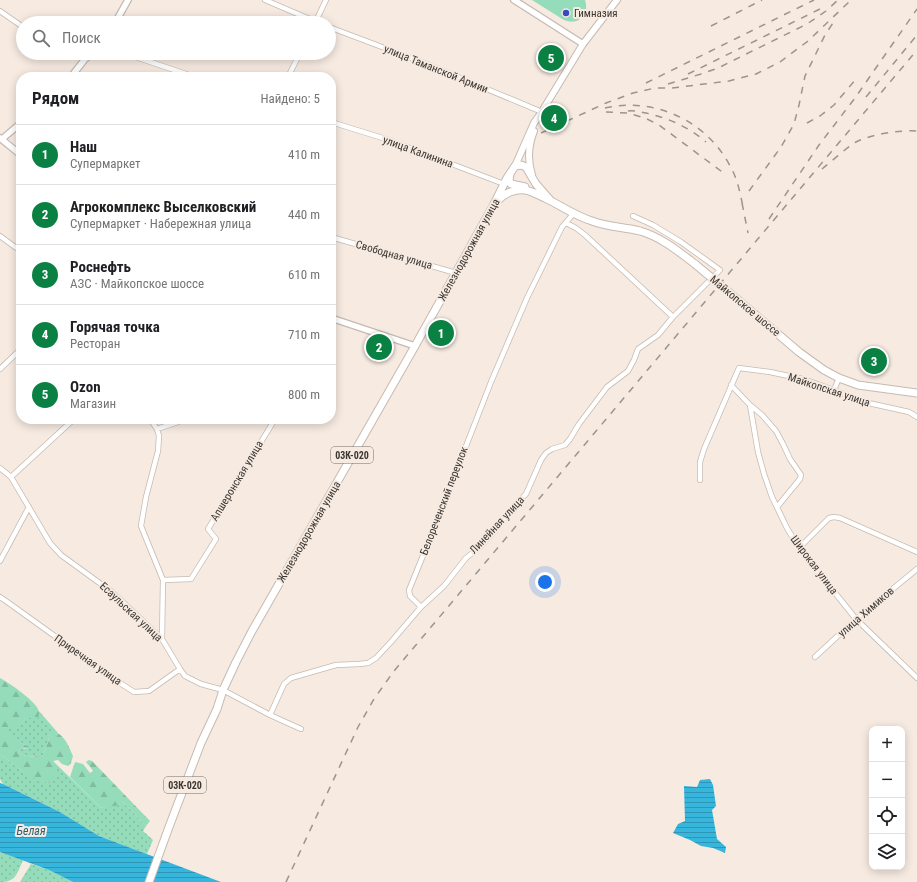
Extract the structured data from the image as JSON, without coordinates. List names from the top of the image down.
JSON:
{
  "streets": {
    "main road": ["Железнодорожная улица", "Майкопское шоссе", "03К-020"],
    "street": [
      "улица Таманской Армии",
      "улица Калинина",
      "Свободная улица",
      "Майкопская улица",
      "Апшеронская улица",
      "Белореченский переулок",
      "Линейная улица",
      "Широкая улица",
      "Есаульская улица",
      "улица Химиков",
      "Приречная улица"
    ]
  },
  "crossings": [
    ["улица Таманской Армии", "Железнодорожная улица"],
    ["улица Калинина", "Железнодорожная улица"],
    ["Железнодорожная улица", "Свободная улица"],
    ["Железнодорожная улица", "Есаульская улица"],
    ["Майкопское шоссе", "Белореченский переулок"],
    ["Белореченский переулок", "Линейная улица"],
    ["Широкая улица", "улица Химиков"],
    ["Есаульская улица", "Приречная улица"]
  ],
  "water": ["Белая"],
  "places": ["Гимназия"],
  "page": {
    "search": "Поиск",
    "pins": [
      "5",
      "4",
      "1",
      "2",
      "3"
    ],
    "heading": ["Рядом", "Найдено: 5"],
    "list": [
      {
        "mark": "1",
        "name": "Наш",
        "note": "Супермаркет",
        "value": "410 m"
      },
      {
        "mark": "2",
        "name": "Агрокомплекс Выселковский",
        "note": "Супермаркет · Набережная улица",
        "value": "440 m"
      },
      {
        "mark": "3",
        "name": "Роснефть",
        "note": "АЗС · Майкопское шоссе",
        "value": "610 m"
      },
      {
        "mark": "4",
        "name": "Горячая точка",
        "note": "Ресторан",
        "value": "710 m"
      },
      {
        "mark": "5",
        "name": "Ozon",
        "note": "Магазин",
        "value": "800 m"
      }
    ],
    "map_buttons": ["+", "−"]
  }
}
